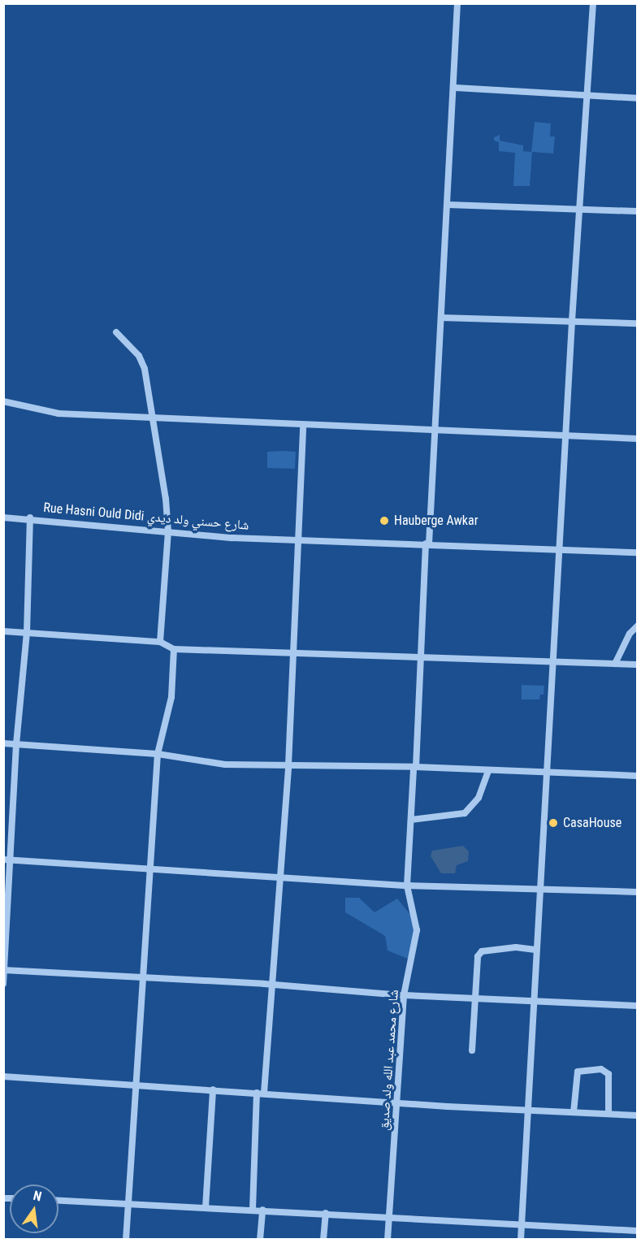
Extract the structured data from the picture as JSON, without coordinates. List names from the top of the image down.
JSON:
{
  "streets": {
    "street": ["Rue Hasni Ould Didi شارع حسني ولد ديدي", "شارع محمد عبد الله ولد صديق"]
  },
  "crossings": [
    ["Rue Hasni Ould Didi شارع حسني ولد ديدي", "شارع محمد عبد الله ولد صديق"]
  ],
  "places": ["Hauberge Awkar", "CasaHouse"],
  "north": "top"
}
